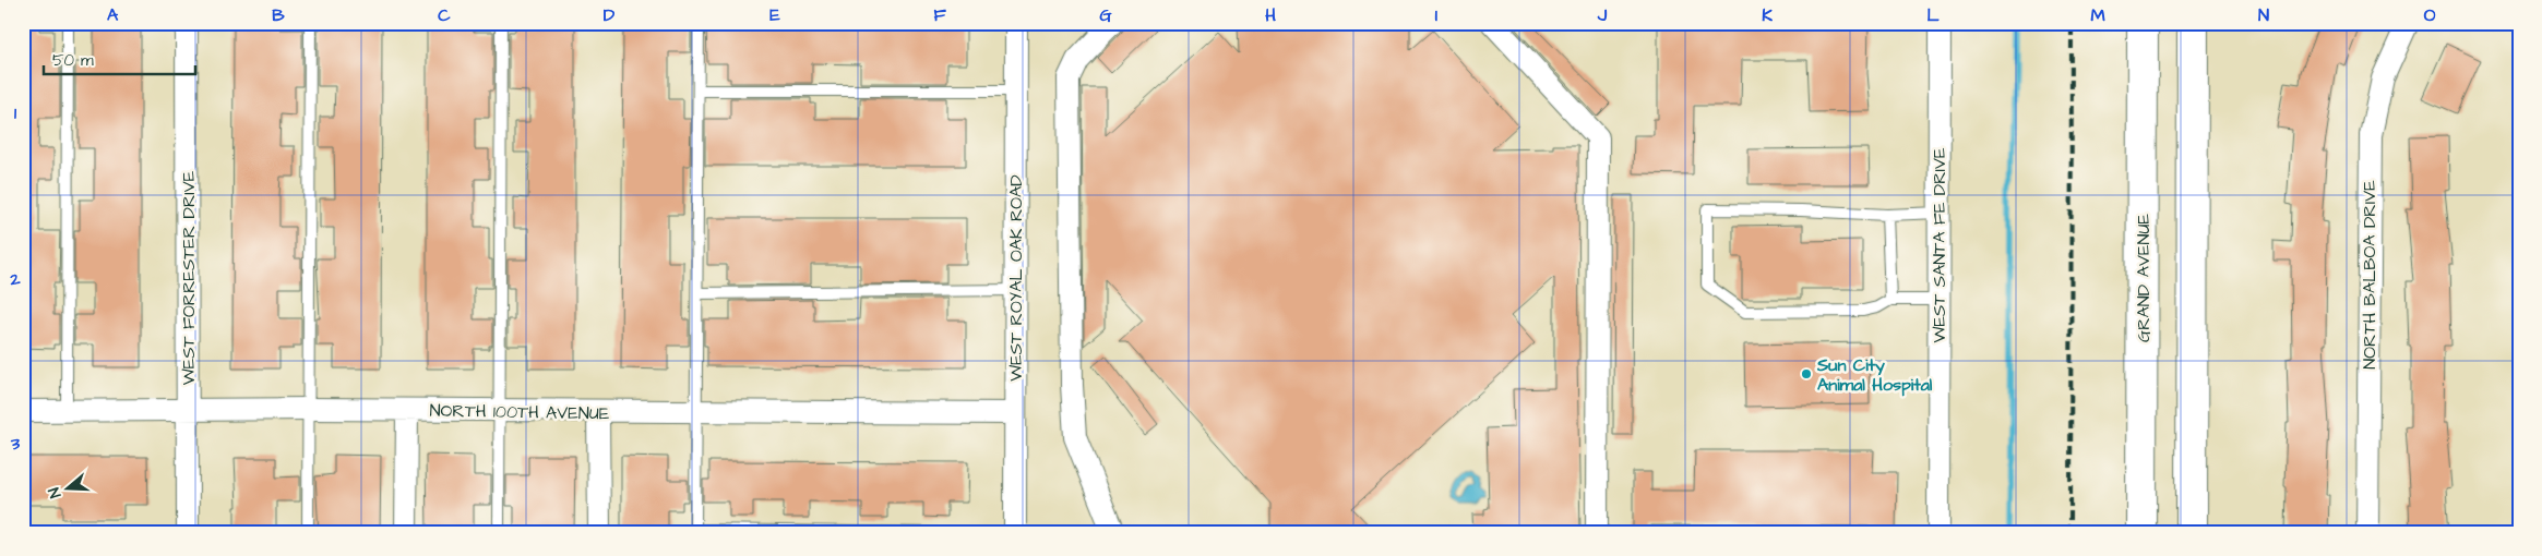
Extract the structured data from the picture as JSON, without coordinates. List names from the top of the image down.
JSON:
{
  "streets": {
    "highway": ["GRAND AVENUE"],
    "street": [
      "WEST SANTA FE DRIVE",
      "NORTH BALBOA DRIVE",
      "WEST FORRESTER DRIVE",
      "WEST ROYAL OAK ROAD",
      "NORTH 100TH AVENUE"
    ]
  },
  "crossings": [
    ["WEST FORRESTER DRIVE", "NORTH 100TH AVENUE"],
    ["WEST ROYAL OAK ROAD", "NORTH 100TH AVENUE"]
  ],
  "places": ["Sun City Animal Hospital"],
  "scale_bar": "50 m",
  "north": "left",
  "grid": {
    "columns": [
      "A",
      "B",
      "C",
      "D",
      "E",
      "F",
      "G",
      "H",
      "I",
      "J",
      "K",
      "L",
      "M",
      "N",
      "O"
    ],
    "rows": ["1", "2", "3"]
  }
}
